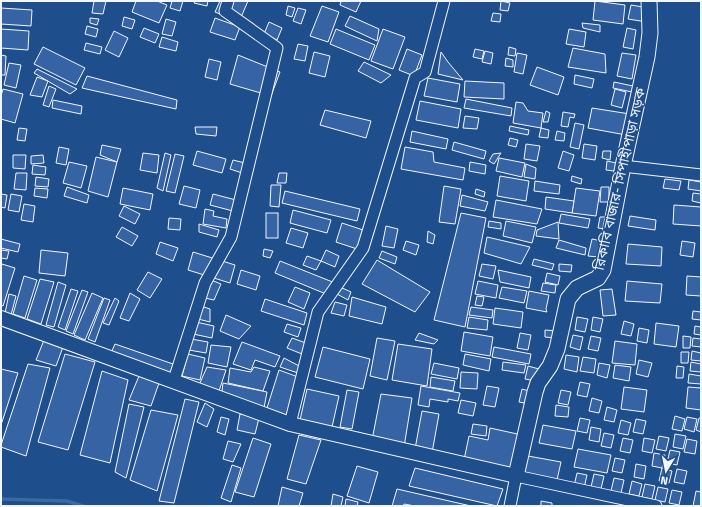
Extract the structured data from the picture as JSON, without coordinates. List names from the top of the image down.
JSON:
{
  "streets": {
    "main road": ["রিকাবি বাজার- সিপাহীপাড়া সড়ক"]
  },
  "north": "bottom"
}
